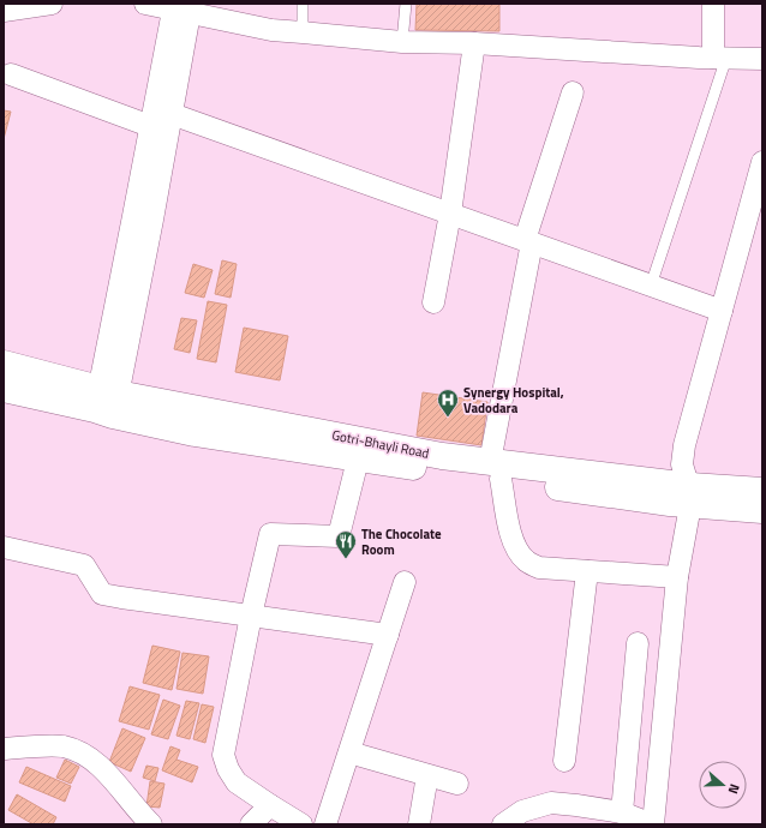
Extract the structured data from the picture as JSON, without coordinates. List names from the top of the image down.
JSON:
{
  "streets": {
    "street": ["Gotri-Bhayli Road"]
  },
  "places": {
    "hospital": ["Synergy Hospital, Vadodara"],
    "restaurant": ["The Chocolate Room"]
  },
  "north": "right"
}
